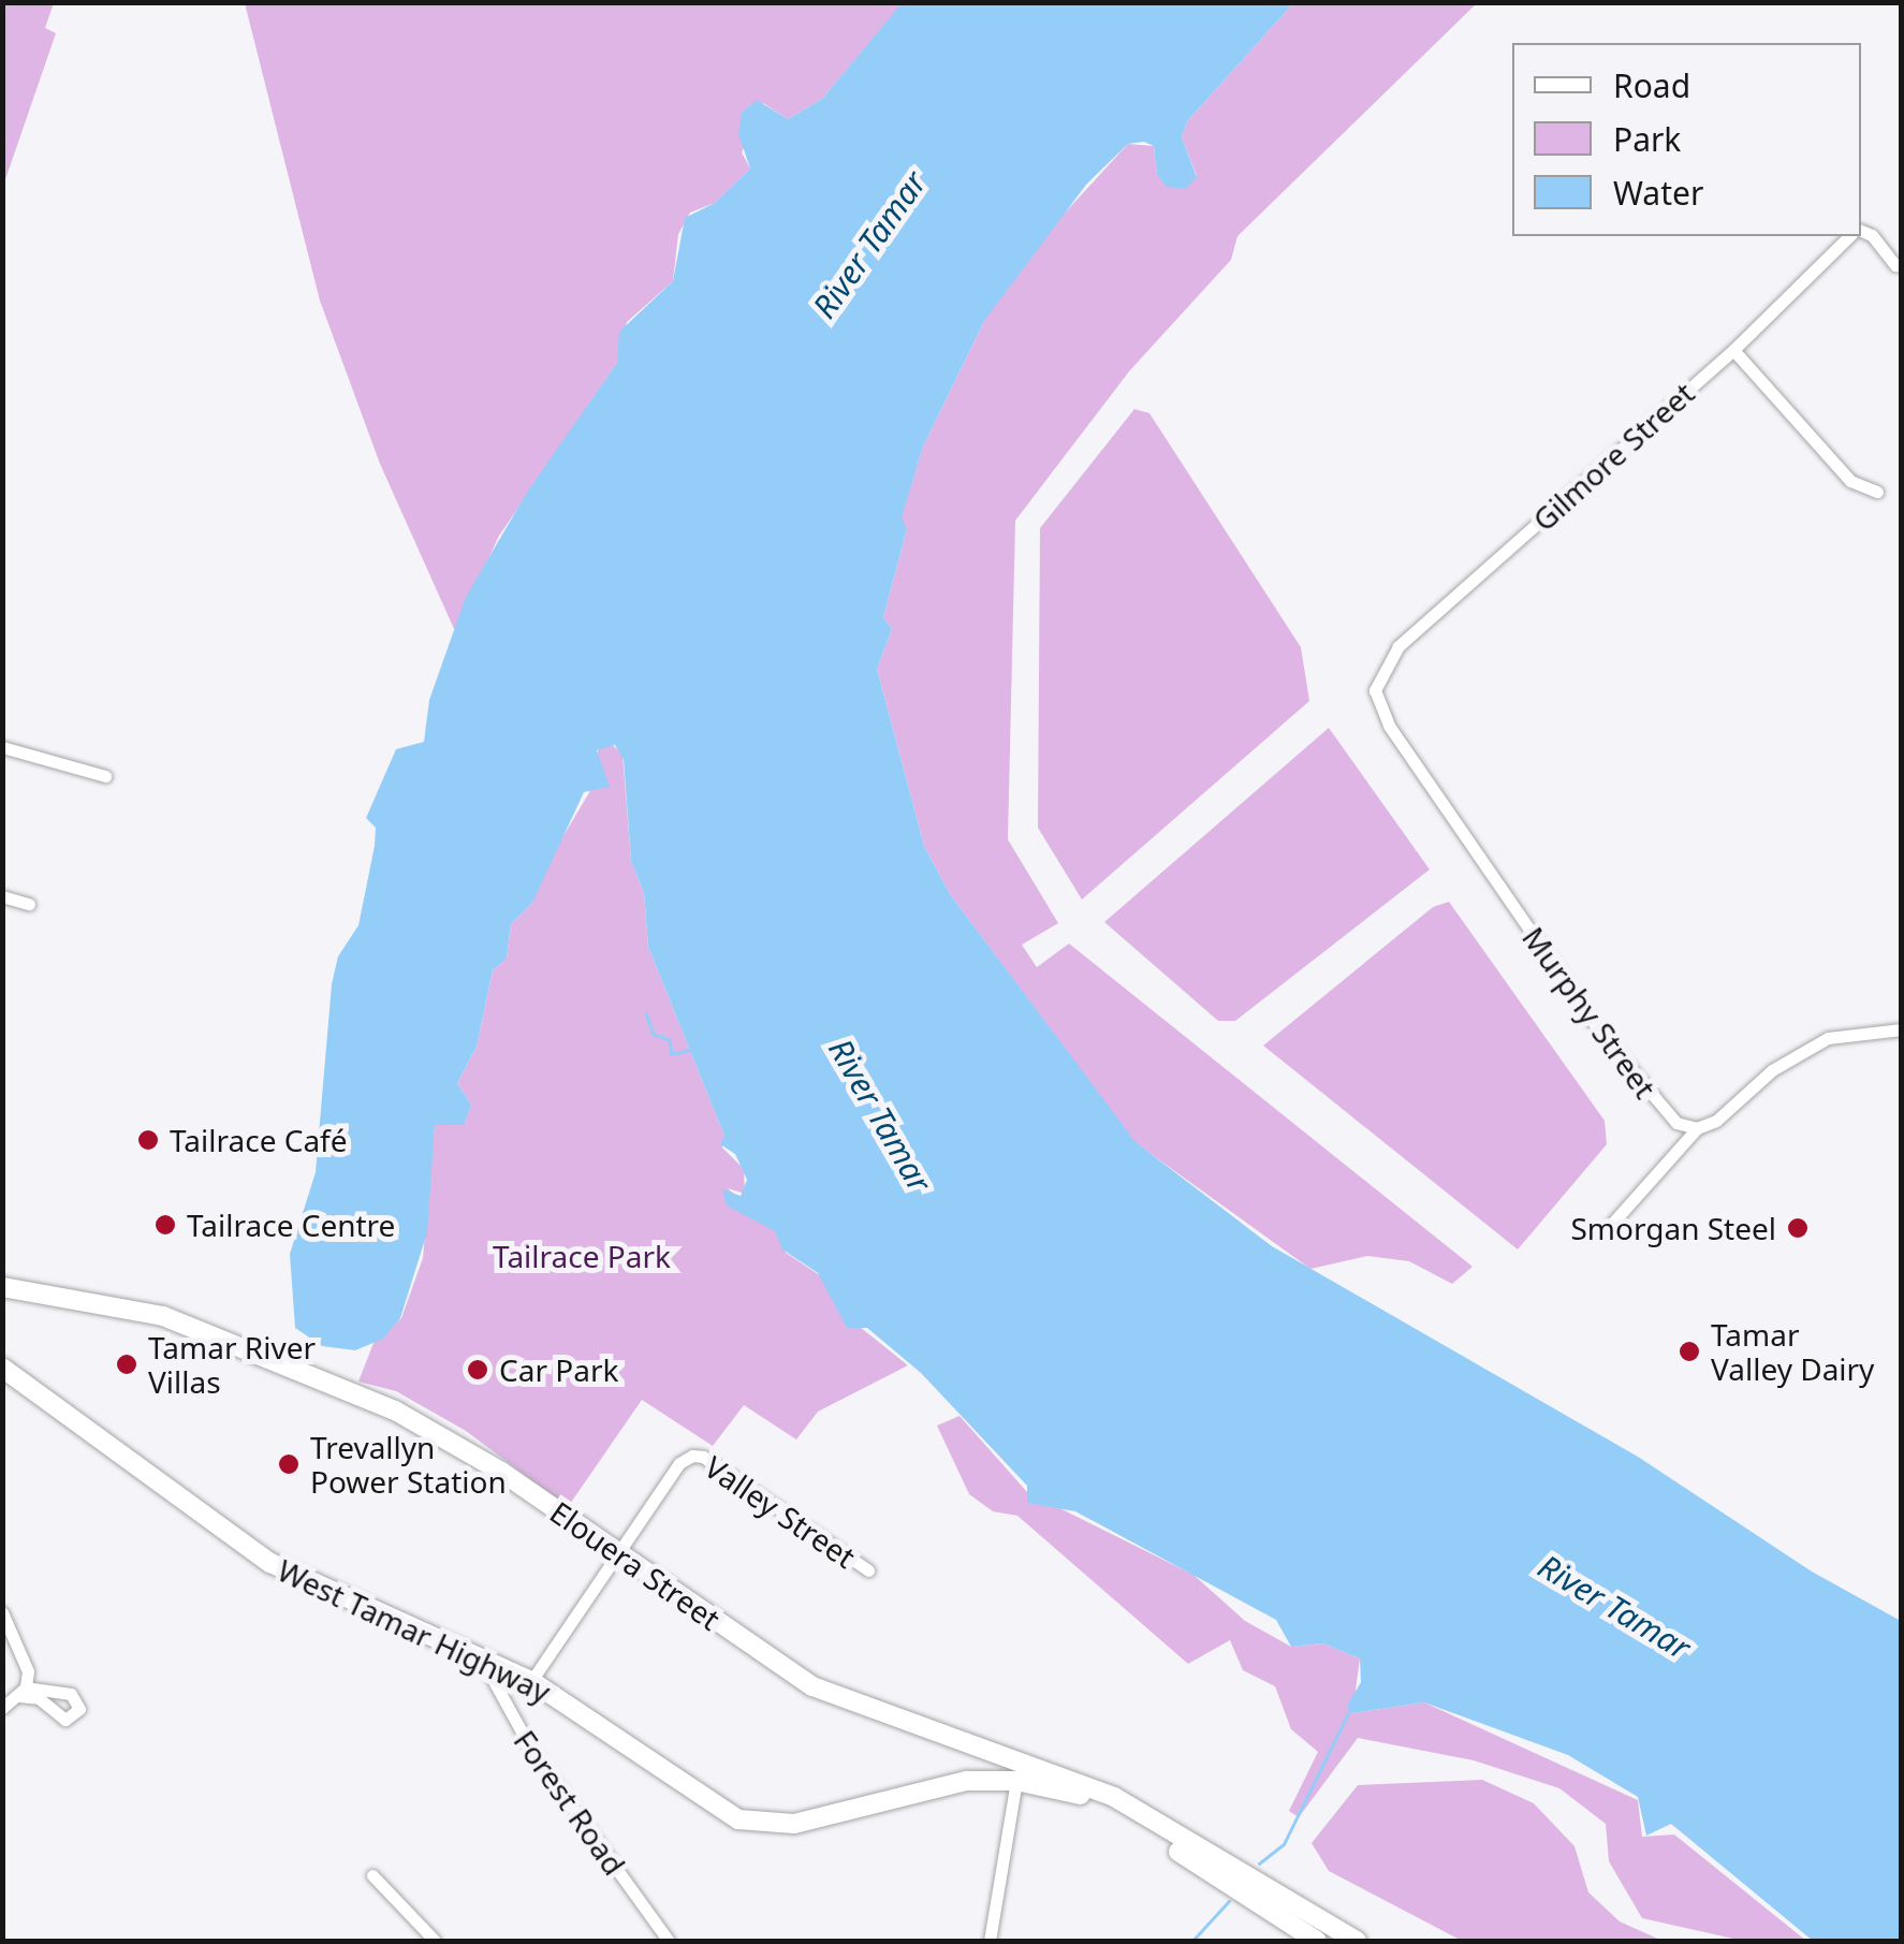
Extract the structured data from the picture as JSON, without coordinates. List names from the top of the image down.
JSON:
{
  "streets": {
    "highway": ["Elouera Street", "West Tamar Highway"],
    "street": [
      "Gilmore Street",
      "Murphy Street",
      "Valley Street",
      "Forest Road"
    ]
  },
  "crossings": [
    ["Gilmore Street", "Murphy Street"],
    ["Valley Street", "Elouera Street"],
    ["Elouera Street", "West Tamar Highway"],
    ["West Tamar Highway", "Forest Road"]
  ],
  "water": ["River Tamar"],
  "parks": ["Tailrace Park"],
  "places": [
    "Tailrace Café",
    "Tailrace Centre",
    "Smorgan Steel",
    "Tamar Valley Dairy",
    "Tamar River Villas",
    "Car Park",
    "Trevallyn Power Station"
  ],
  "legend": ["Road", "Park", "Water"]
}
